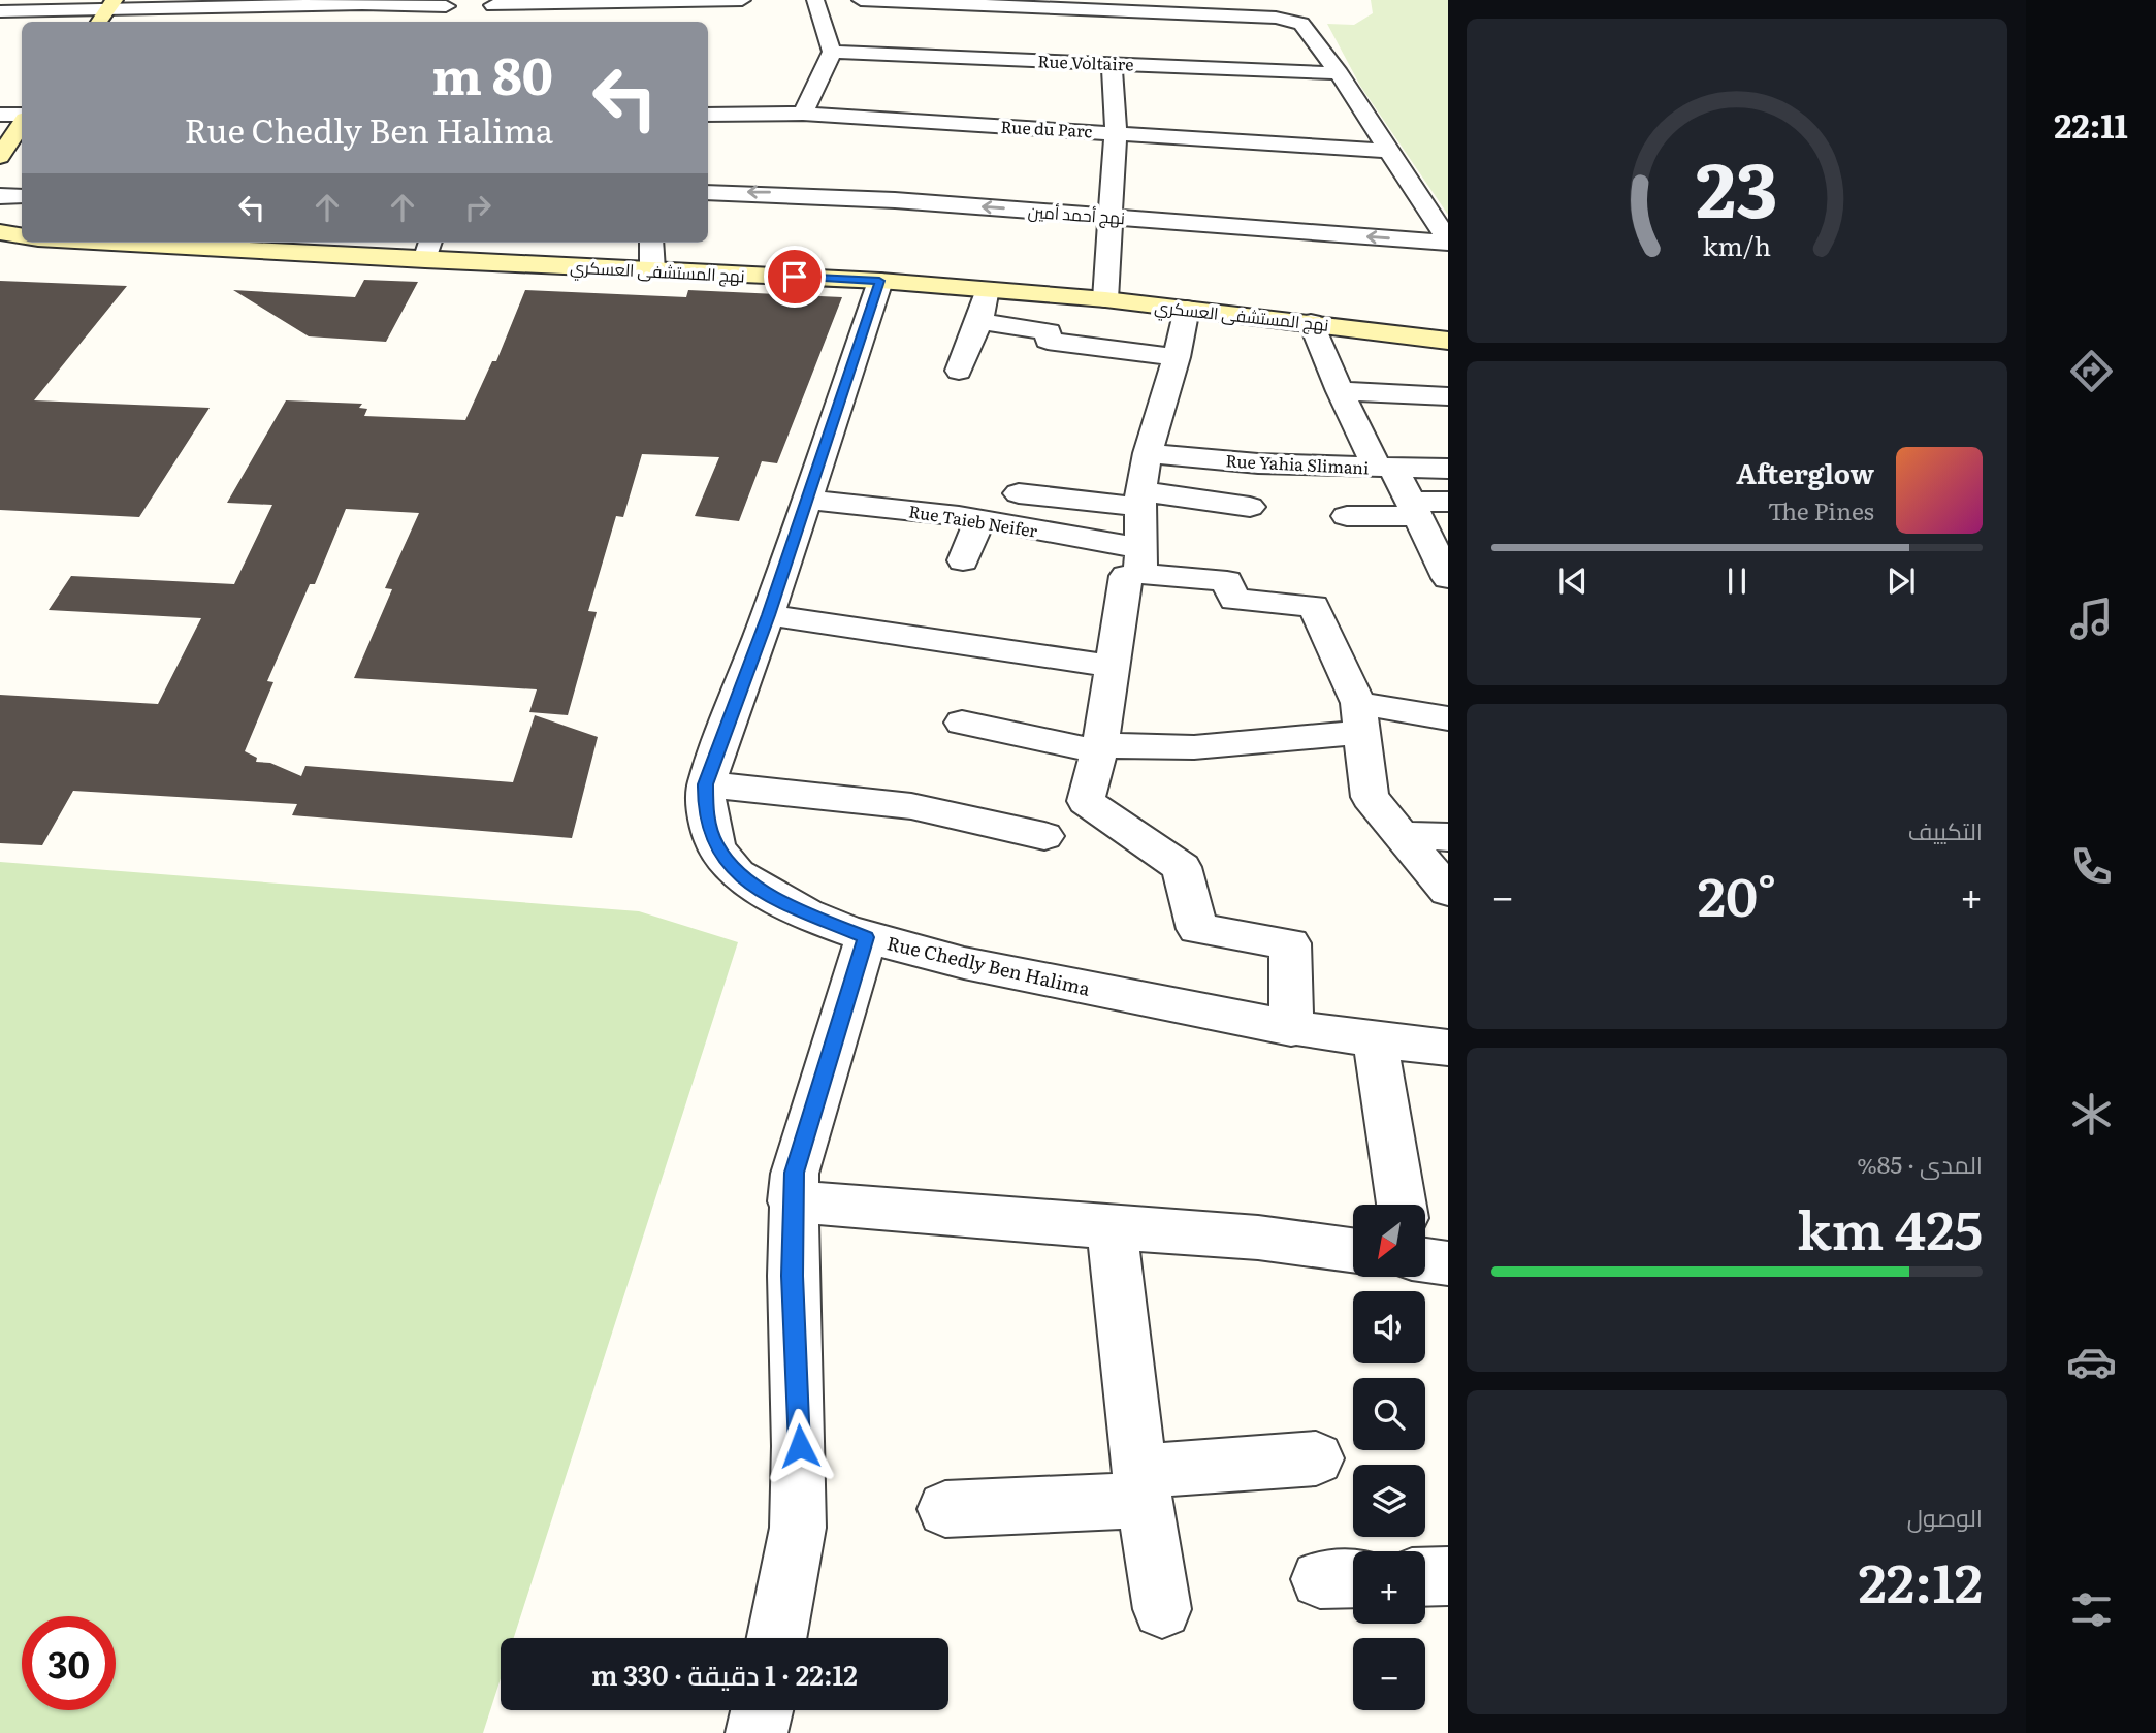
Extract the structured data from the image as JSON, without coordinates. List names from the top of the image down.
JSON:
{
  "streets": {
    "street": [
      "Rue Voltaire",
      "Rue du Parc",
      "نهج أحمد أمين",
      "نهج المستشفى العسكري",
      "Rue Yahia Slimani",
      "Rue Taieb Neifer",
      "Rue Chedly Ben Halima"
    ]
  },
  "crossings": [
    ["نهج المستشفى العسكري", "Rue Chedly Ben Halima"],
    ["Rue Taieb Neifer", "Rue Chedly Ben Halima"]
  ],
  "north": "bottom left",
  "page": {
    "tabs": "22:11",
    "turn": ["80 m", "Rue Chedly Ben Halima"],
    "song": ["Afterglow", "The Pines"],
    "tile": [
      "التكييف",
      ["المدى · 85%", "425 km"],
      ["الوصول", "22:12"]
    ],
    "heat": ["−", "20°", "+"],
    "map_buttons": ["+", "−"],
    "limit": "30",
    "trip": "22:12 · 1 دقيقة · 330 m",
    "gauge": ["23", "km/h"]
  }
}
